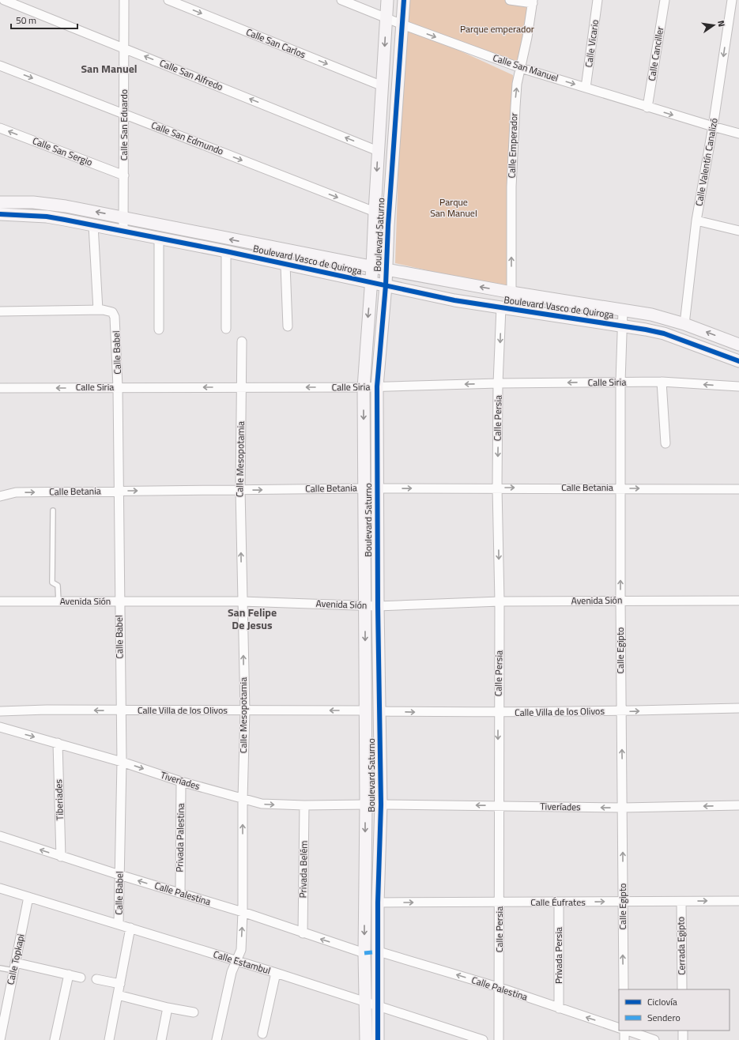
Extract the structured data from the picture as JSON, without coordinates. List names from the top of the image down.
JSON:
{
  "streets": {
    "street": [
      "Calle San Carlos",
      "Calle Vicario",
      "Calle Canciller",
      "Calle San Manuel",
      "Calle San Alfredo",
      "Calle San Eduardo",
      "Calle San Edmundo",
      "Calle Emperador",
      "Calle San Sergio",
      "Calle Valentín Canalizó",
      "Boulevard Saturno",
      "Boulevard Vasco de Quiroga",
      "Calle Babel",
      "Calle Siria",
      "Calle Persia",
      "Calle Mesopotamia",
      "Calle Betania",
      "Avenida Sión",
      "Calle Egipto",
      "Calle Villa de los Olivos",
      "Tiveríades",
      "Tiberiades",
      "Privada Palestina",
      "Privada Belém",
      "Calle Palestina",
      "Calle Éufrates",
      "Cerrada Egipto",
      "Privada Persia",
      "Calle Topkapi",
      "Calle Estambul"
    ]
  },
  "crossings": [
    ["Calle San Carlos", "Boulevard Saturno"],
    ["Calle Vicario", "Calle San Manuel"],
    ["Calle Canciller", "Calle San Manuel"],
    ["Calle San Manuel", "Calle Emperador"],
    ["Calle San Manuel", "Calle Valentín Canalizó"],
    ["Calle San Manuel", "Boulevard Saturno"],
    ["Calle San Alfredo", "Calle San Eduardo"],
    ["Calle San Alfredo", "Boulevard Saturno"],
    ["Calle San Eduardo", "Calle San Edmundo"],
    ["Calle San Eduardo", "Calle San Sergio"],
    ["Calle San Eduardo", "Boulevard Vasco de Quiroga"],
    ["Calle San Edmundo", "Boulevard Saturno"],
    ["Calle Emperador", "Boulevard Vasco de Quiroga"],
    ["Calle Valentín Canalizó", "Boulevard Vasco de Quiroga"],
    ["Boulevard Saturno", "Boulevard Vasco de Quiroga"],
    ["Boulevard Saturno", "Calle Siria"],
    ["Boulevard Saturno", "Calle Betania"],
    ["Boulevard Saturno", "Avenida Sión"],
    ["Boulevard Saturno", "Calle Villa de los Olivos"],
    ["Boulevard Saturno", "Tiveríades"],
    ["Boulevard Saturno", "Calle Palestina"],
    ["Boulevard Saturno", "Calle Éufrates"],
    ["Boulevard Saturno", "Calle Estambul"],
    ["Boulevard Vasco de Quiroga", "Calle Persia"],
    ["Boulevard Vasco de Quiroga", "Calle Egipto"],
    ["Calle Babel", "Calle Siria"],
    ["Calle Babel", "Calle Betania"],
    ["Calle Babel", "Avenida Sión"],
    ["Calle Babel", "Calle Villa de los Olivos"],
    ["Calle Babel", "Tiveríades"],
    ["Calle Babel", "Calle Palestina"],
    ["Calle Babel", "Calle Estambul"],
    ["Calle Siria", "Calle Persia"],
    ["Calle Siria", "Calle Mesopotamia"],
    ["Calle Siria", "Calle Egipto"],
    ["Calle Persia", "Calle Betania"],
    ["Calle Persia", "Avenida Sión"],
    ["Calle Persia", "Calle Villa de los Olivos"],
    ["Calle Persia", "Tiveríades"],
    ["Calle Persia", "Calle Palestina"],
    ["Calle Persia", "Calle Éufrates"],
    ["Calle Mesopotamia", "Calle Betania"],
    ["Calle Mesopotamia", "Avenida Sión"],
    ["Calle Mesopotamia", "Calle Villa de los Olivos"],
    ["Calle Mesopotamia", "Tiveríades"],
    ["Calle Mesopotamia", "Calle Palestina"],
    ["Calle Mesopotamia", "Calle Estambul"],
    ["Calle Betania", "Calle Egipto"],
    ["Avenida Sión", "Calle Egipto"],
    ["Calle Egipto", "Calle Villa de los Olivos"],
    ["Calle Egipto", "Tiveríades"],
    ["Calle Egipto", "Calle Éufrates"],
    ["Tiveríades", "Tiberiades"],
    ["Tiveríades", "Privada Palestina"],
    ["Tiveríades", "Privada Belém"],
    ["Tiberiades", "Calle Palestina"],
    ["Privada Palestina", "Calle Palestina"],
    ["Privada Belém", "Calle Palestina"],
    ["Calle Palestina", "Privada Persia"],
    ["Calle Éufrates", "Cerrada Egipto"],
    ["Calle Éufrates", "Privada Persia"],
    ["Calle Topkapi", "Calle Estambul"]
  ],
  "one_way": [
    "Calle San Carlos",
    "Calle San Manuel",
    "Calle San Alfredo",
    "Calle San Edmundo",
    "Calle Emperador",
    "Calle San Sergio",
    "Calle Valentín Canalizó",
    "Calle Siria",
    "Calle Persia",
    "Calle Mesopotamia",
    "Calle Betania",
    "Calle Egipto",
    "Calle Palestina",
    "Calle Éufrates"
  ],
  "districts": ["San Manuel", "San Felipe De Jesus"],
  "parks": ["Parque emperador", "Parque San Manuel"],
  "legend": ["Ciclovía", "Sendero"],
  "scale_bar": "50 m",
  "north": "right"
}
